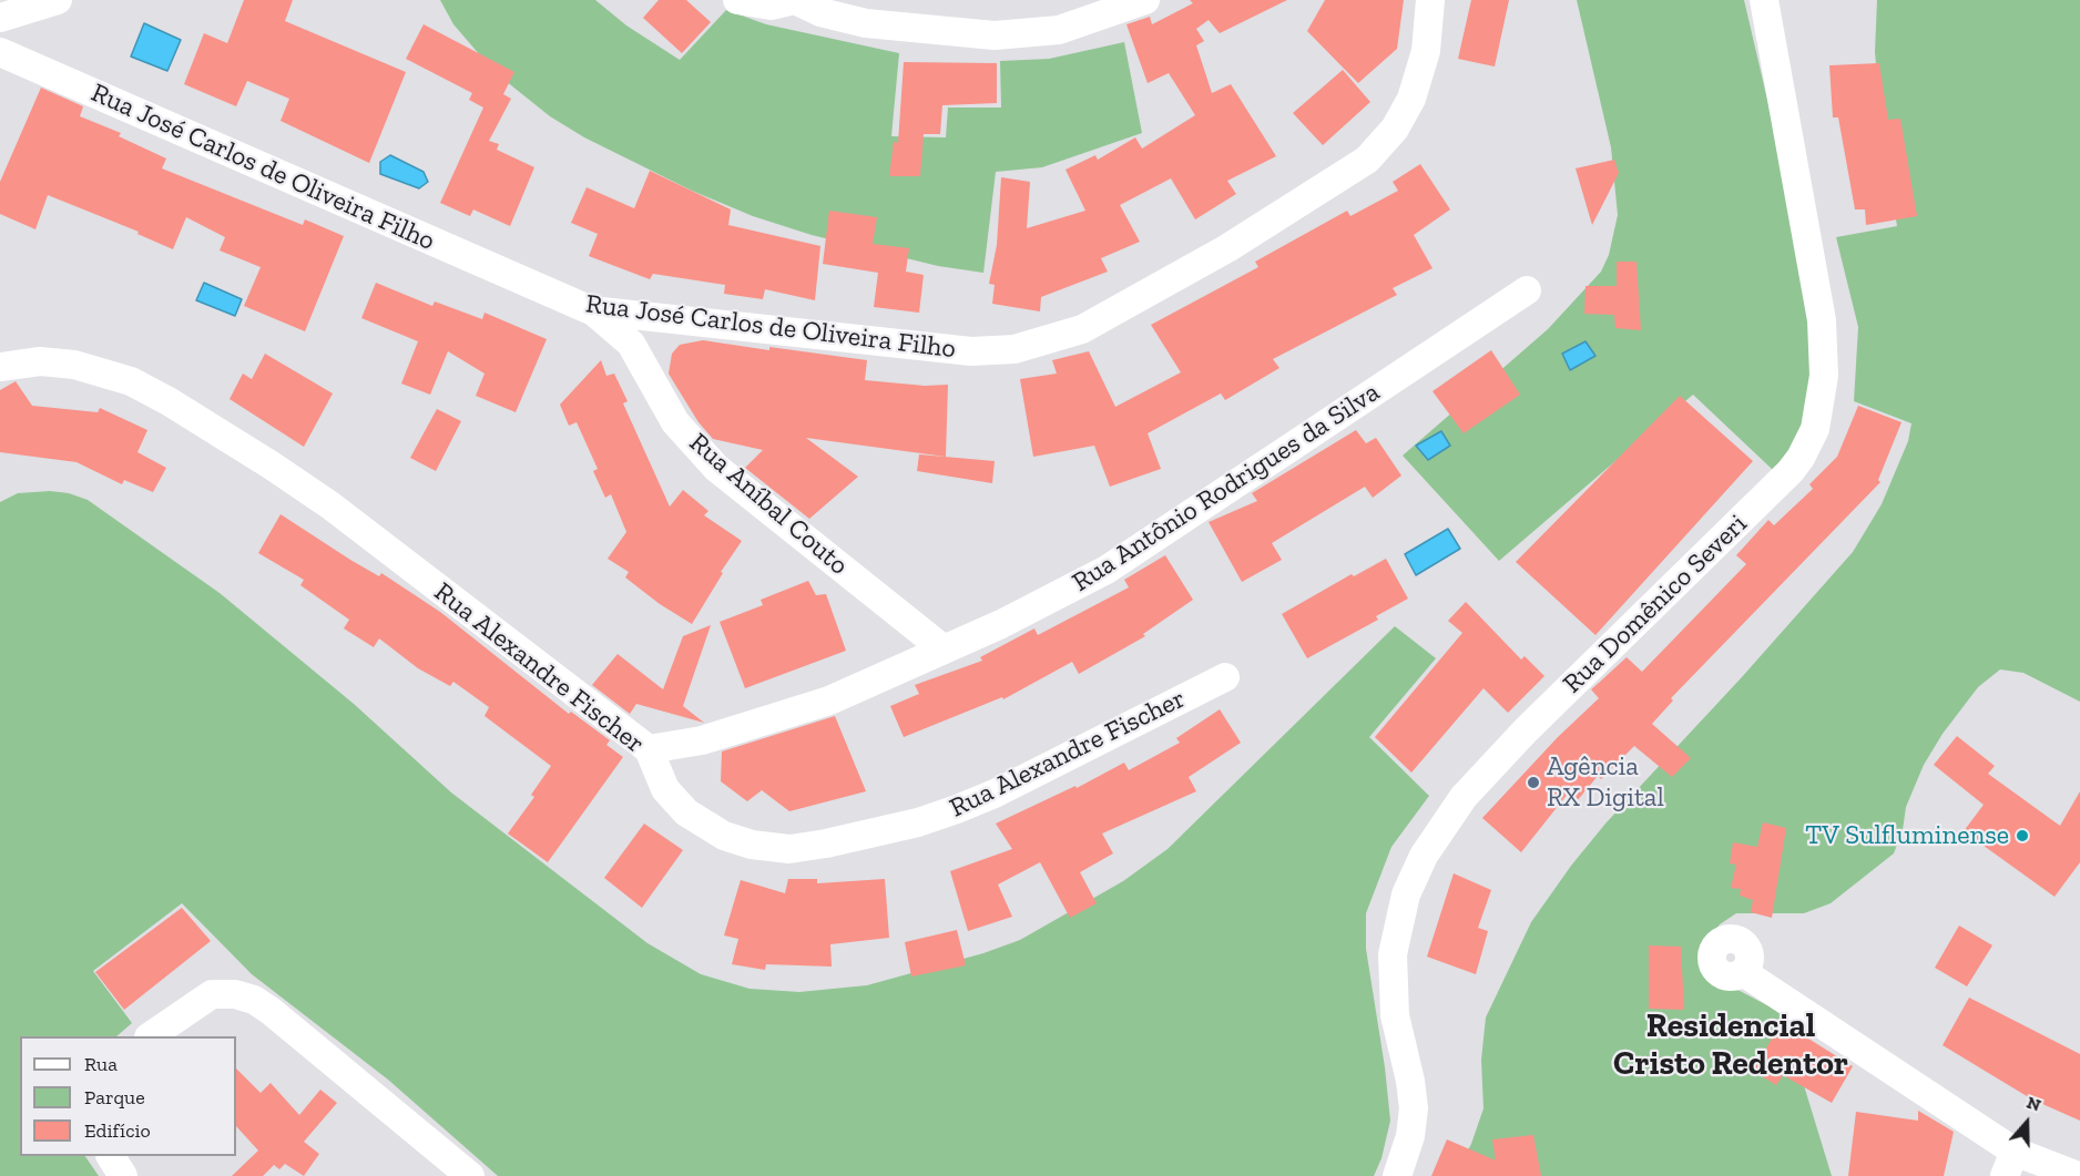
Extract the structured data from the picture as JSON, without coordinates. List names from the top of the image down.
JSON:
{
  "streets": {
    "street": [
      "Rua José Carlos de Oliveira Filho",
      "Rua Antônio Rodrigues da Silva",
      "Rua Aníbal Couto",
      "Rua Domênico Severi",
      "Rua Alexandre Fischer"
    ]
  },
  "crossings": [
    ["Rua José Carlos de Oliveira Filho", "Rua Aníbal Couto"],
    ["Rua Antônio Rodrigues da Silva", "Rua Aníbal Couto"],
    ["Rua Antônio Rodrigues da Silva", "Rua Alexandre Fischer"]
  ],
  "districts": ["Residencial Cristo Redentor"],
  "places": ["Agência RX Digital", "TV Sulfluminense"],
  "legend": ["Rua", "Parque", "Edifício"],
  "north": "top"
}
